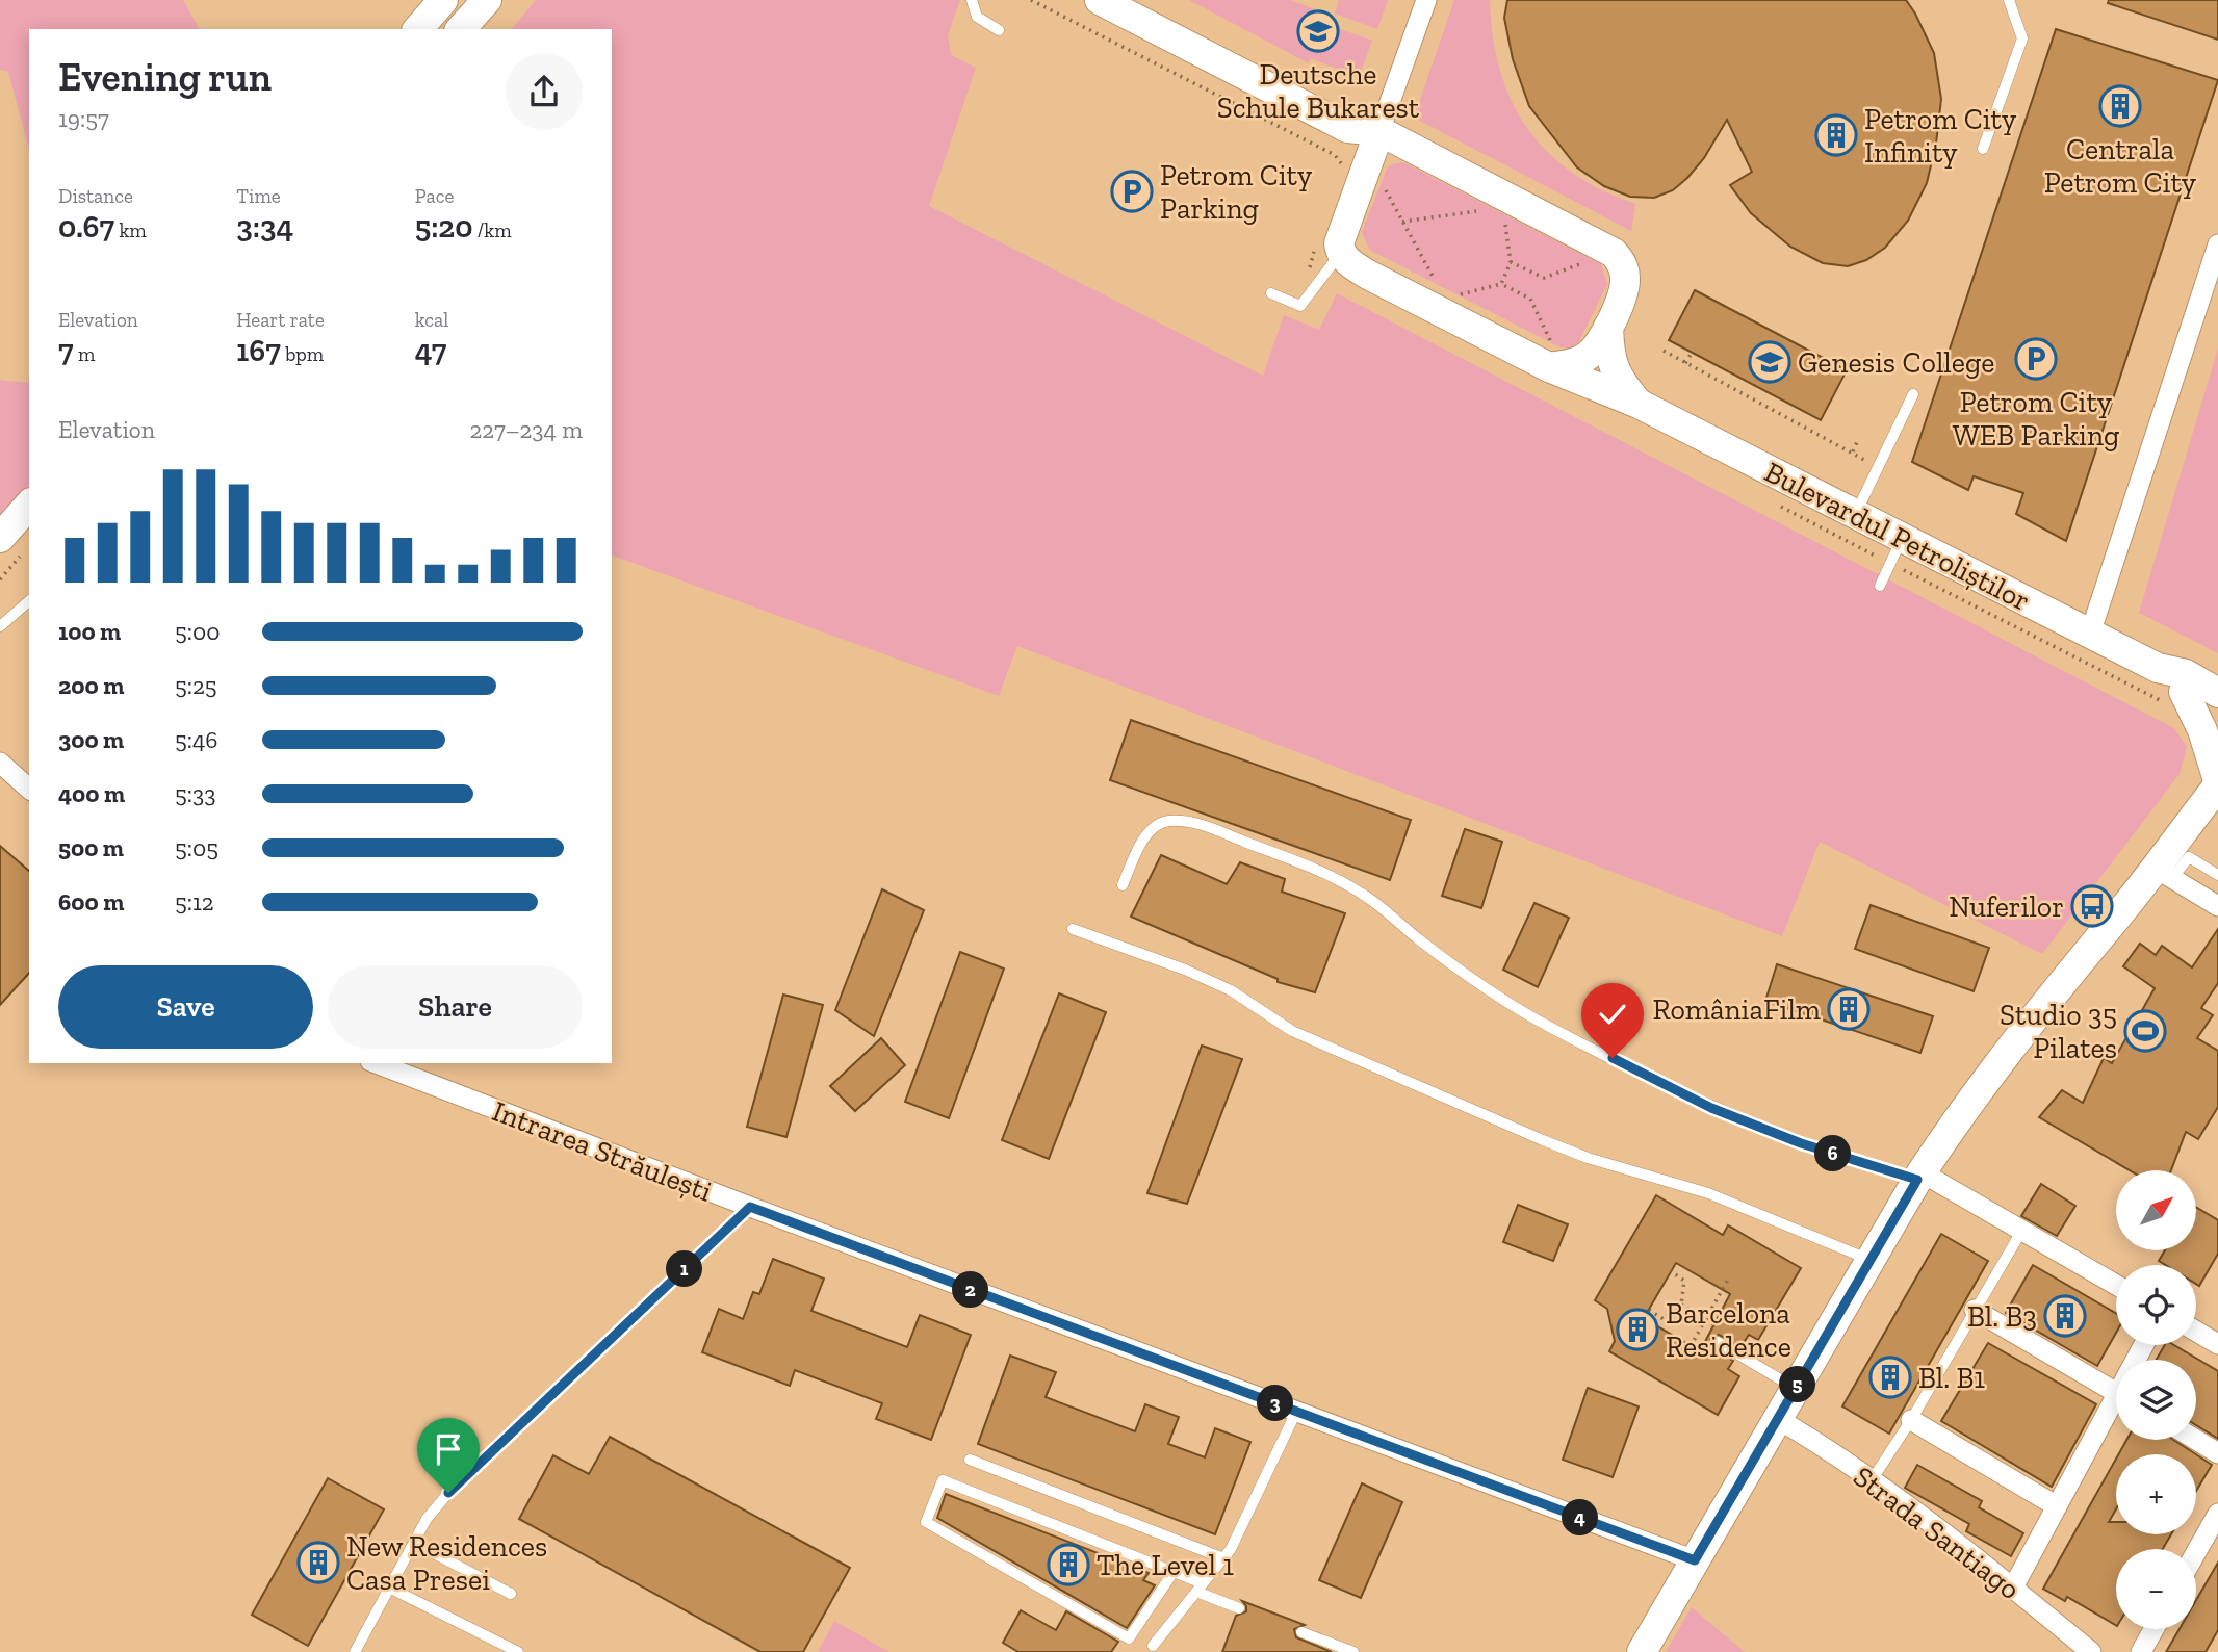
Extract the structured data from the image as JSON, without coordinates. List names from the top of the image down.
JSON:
{
  "streets": {
    "street": ["Bulevardul Petroliștilor", "Intrarea Străulești", "Strada Santiago"]
  },
  "places": {
    "school or university": ["Deutsche Schule Bukarest", "Genesis College"],
    "building": [
      "Centrala Petrom City",
      "Petrom City Infinity",
      "RomâniaFilm",
      "Bl. B3",
      "Barcelona Residence",
      "Bl. B1",
      "New Residences Casa Presei",
      "The Level 1"
    ],
    "parking": ["Petrom City Parking", "Petrom City WEB Parking"],
    "bus stop": ["Nuferilor"],
    "sports": ["Studio 35 Pilates"]
  },
  "north": "top right",
  "page": {
    "heading": ["Evening run", "19:57"],
    "stats": [
      ["Distance", "0.67 km"],
      ["Time", "3:34"],
      ["Pace", "5:20 /km"],
      ["Elevation", "7 m"],
      ["Heart rate", "167 bpm"],
      ["kcal", "47"]
    ],
    "chart": ["Elevation", "227–234 m"],
    "list": [
      {
        "name": "100 m",
        "note": "5:00"
      },
      {
        "name": "200 m",
        "note": "5:25"
      },
      {
        "name": "300 m",
        "note": "5:46"
      },
      {
        "name": "400 m",
        "note": "5:33"
      },
      {
        "name": "500 m",
        "note": "5:05"
      },
      {
        "name": "600 m",
        "note": "5:12"
      }
    ],
    "buttons": ["Save", "Share"],
    "pins": [
      "6",
      "1",
      "2",
      "5",
      "3",
      "4"
    ],
    "map_buttons": ["+", "−"]
  }
}
